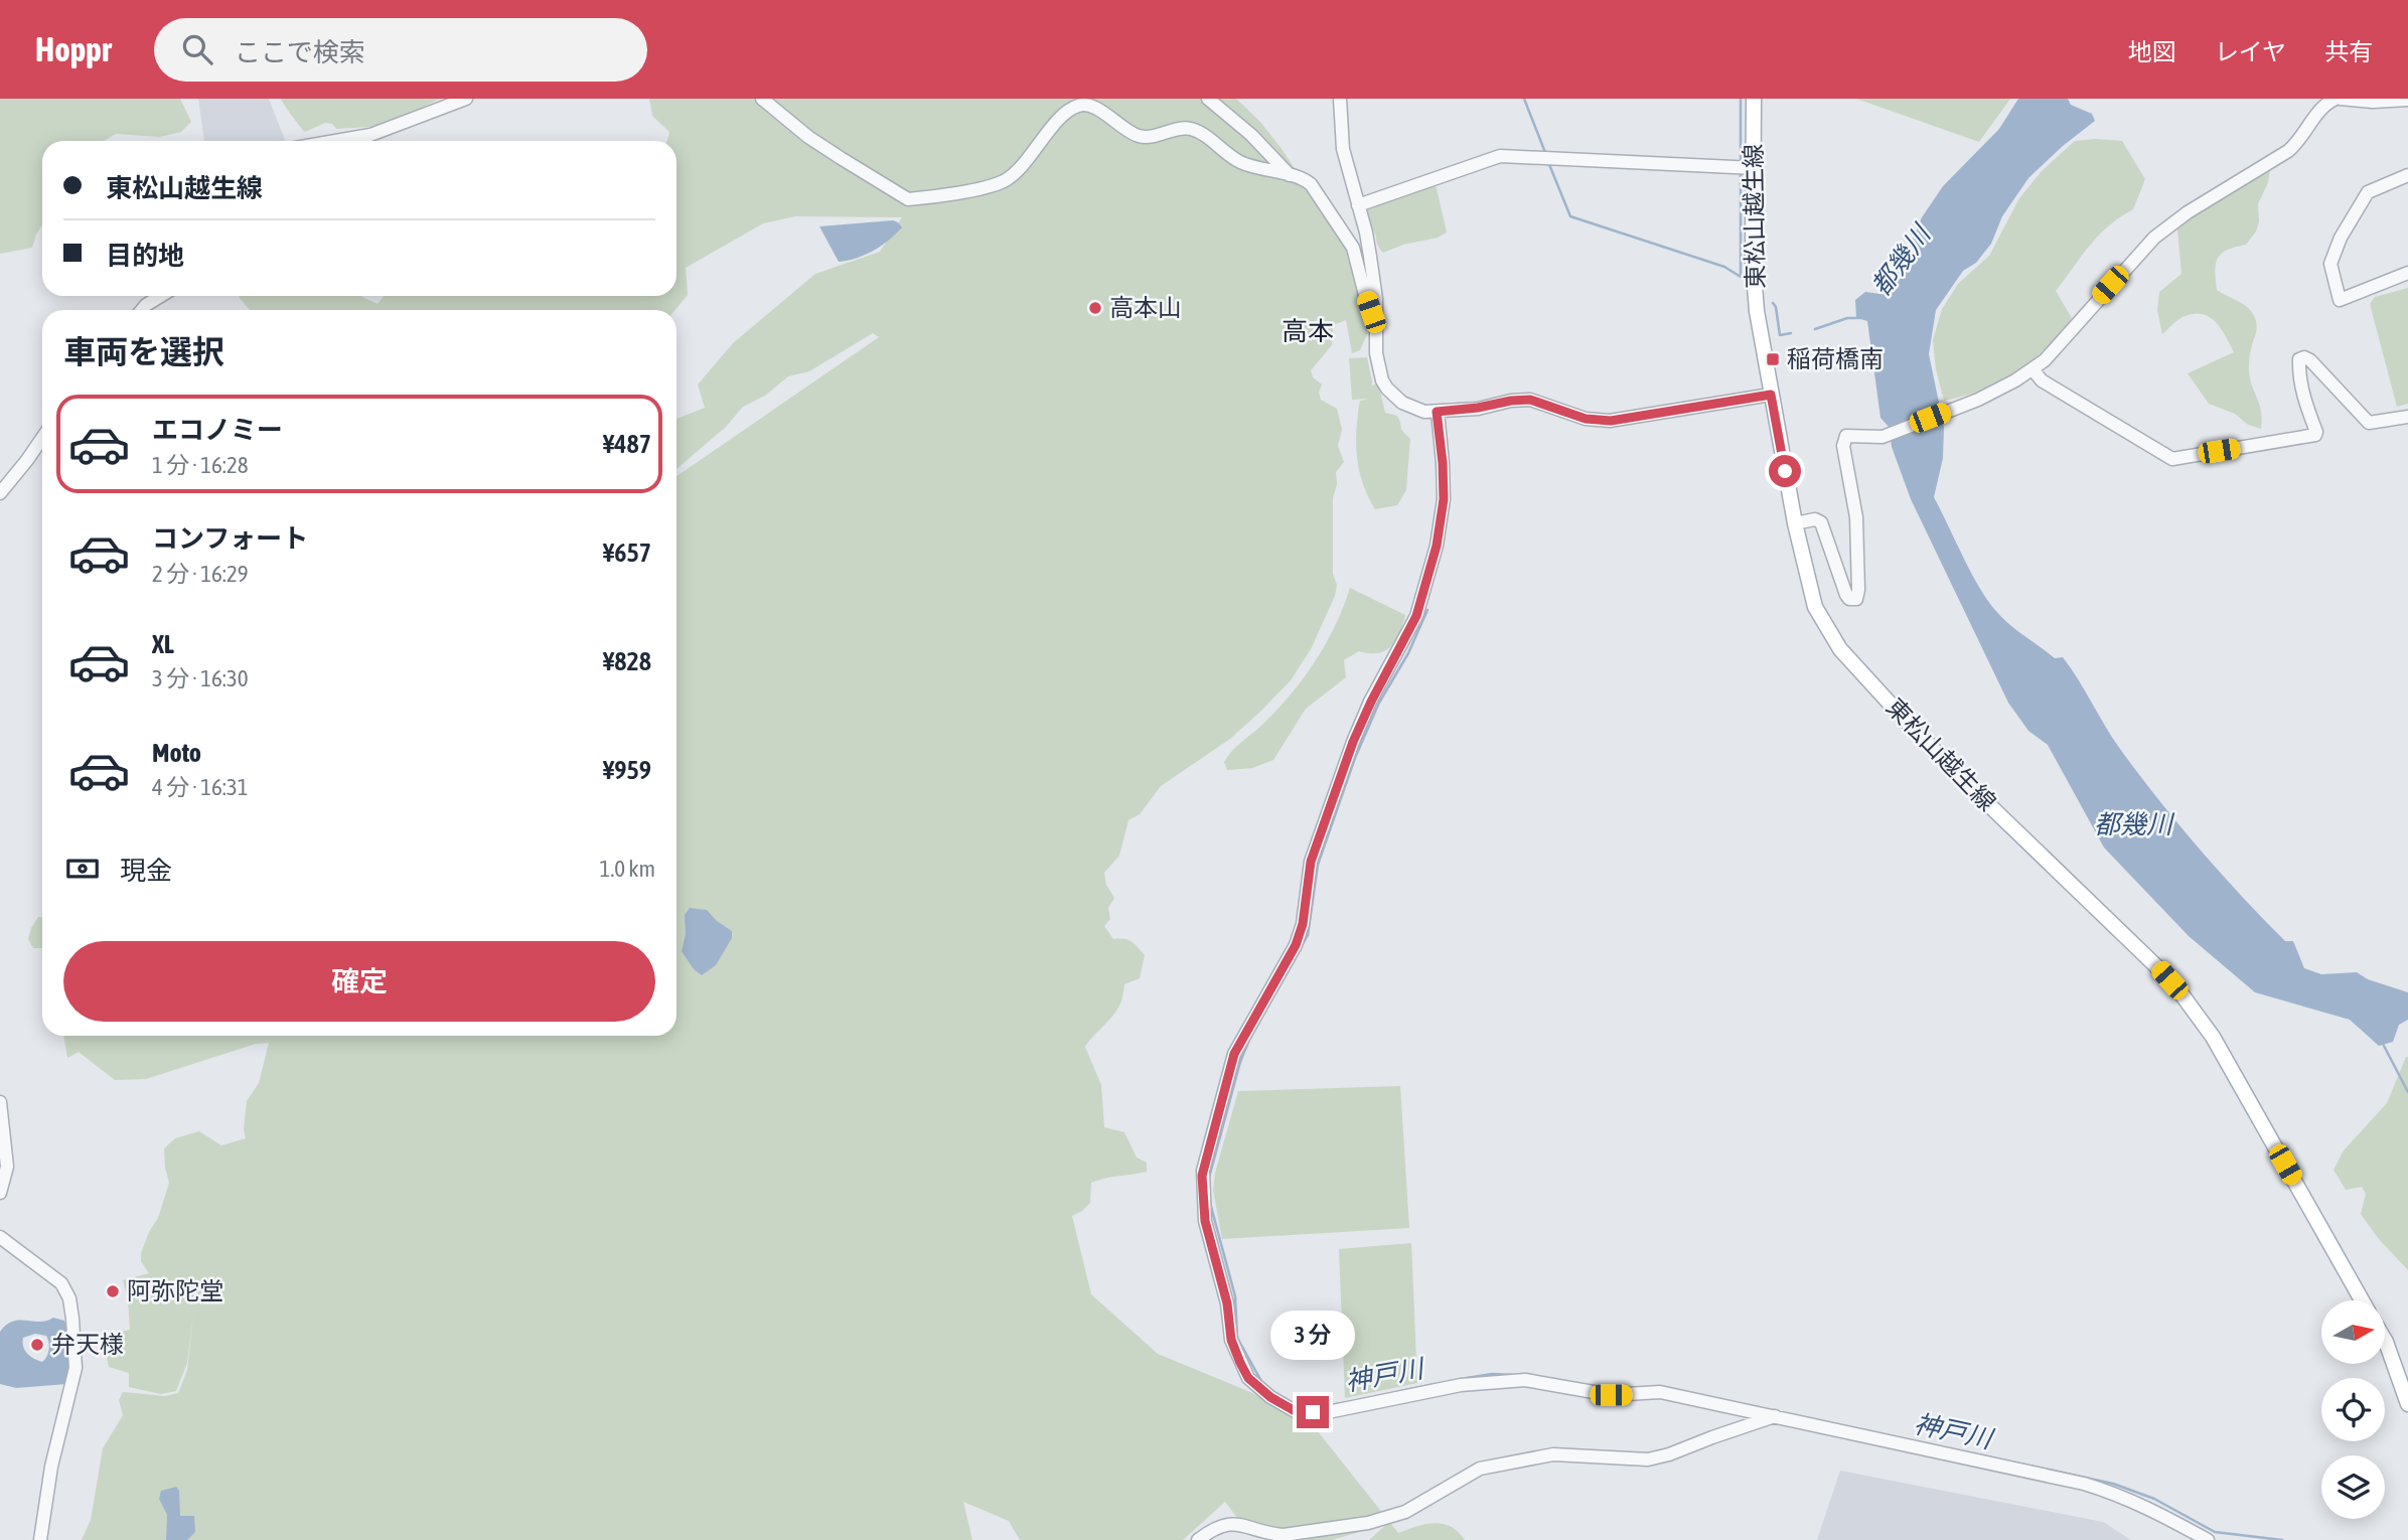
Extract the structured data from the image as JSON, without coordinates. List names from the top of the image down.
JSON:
{
  "streets": {
    "main road": ["東松山越生線"]
  },
  "districts": ["高本"],
  "water": ["都幾川", "神戸川"],
  "places": {
    "other": ["高本山", "阿弥陀堂", "弁天様"],
    "transit": ["稲荷橋南"]
  },
  "north": "right",
  "page": {
    "header": "Hoppr",
    "search": "ここで検索",
    "nav": ["地図", "レイヤ", "共有"],
    "banner": ["東松山越生線", "目的地"],
    "heading": "車両を選択",
    "list": [
      {
        "name": "エコノミー",
        "note": "1 分 · 16:28",
        "value": "¥487"
      },
      {
        "name": "コンフォート",
        "note": "2 分 · 16:29",
        "value": "¥657"
      },
      {
        "name": "XL",
        "note": "3 分 · 16:30",
        "value": "¥828"
      },
      {
        "name": "Moto",
        "note": "4 分 · 16:31",
        "value": "¥959"
      }
    ],
    "pay": ["現金", "1.0 km"],
    "buttons": "確定",
    "bubble": "3 分"
  }
}
